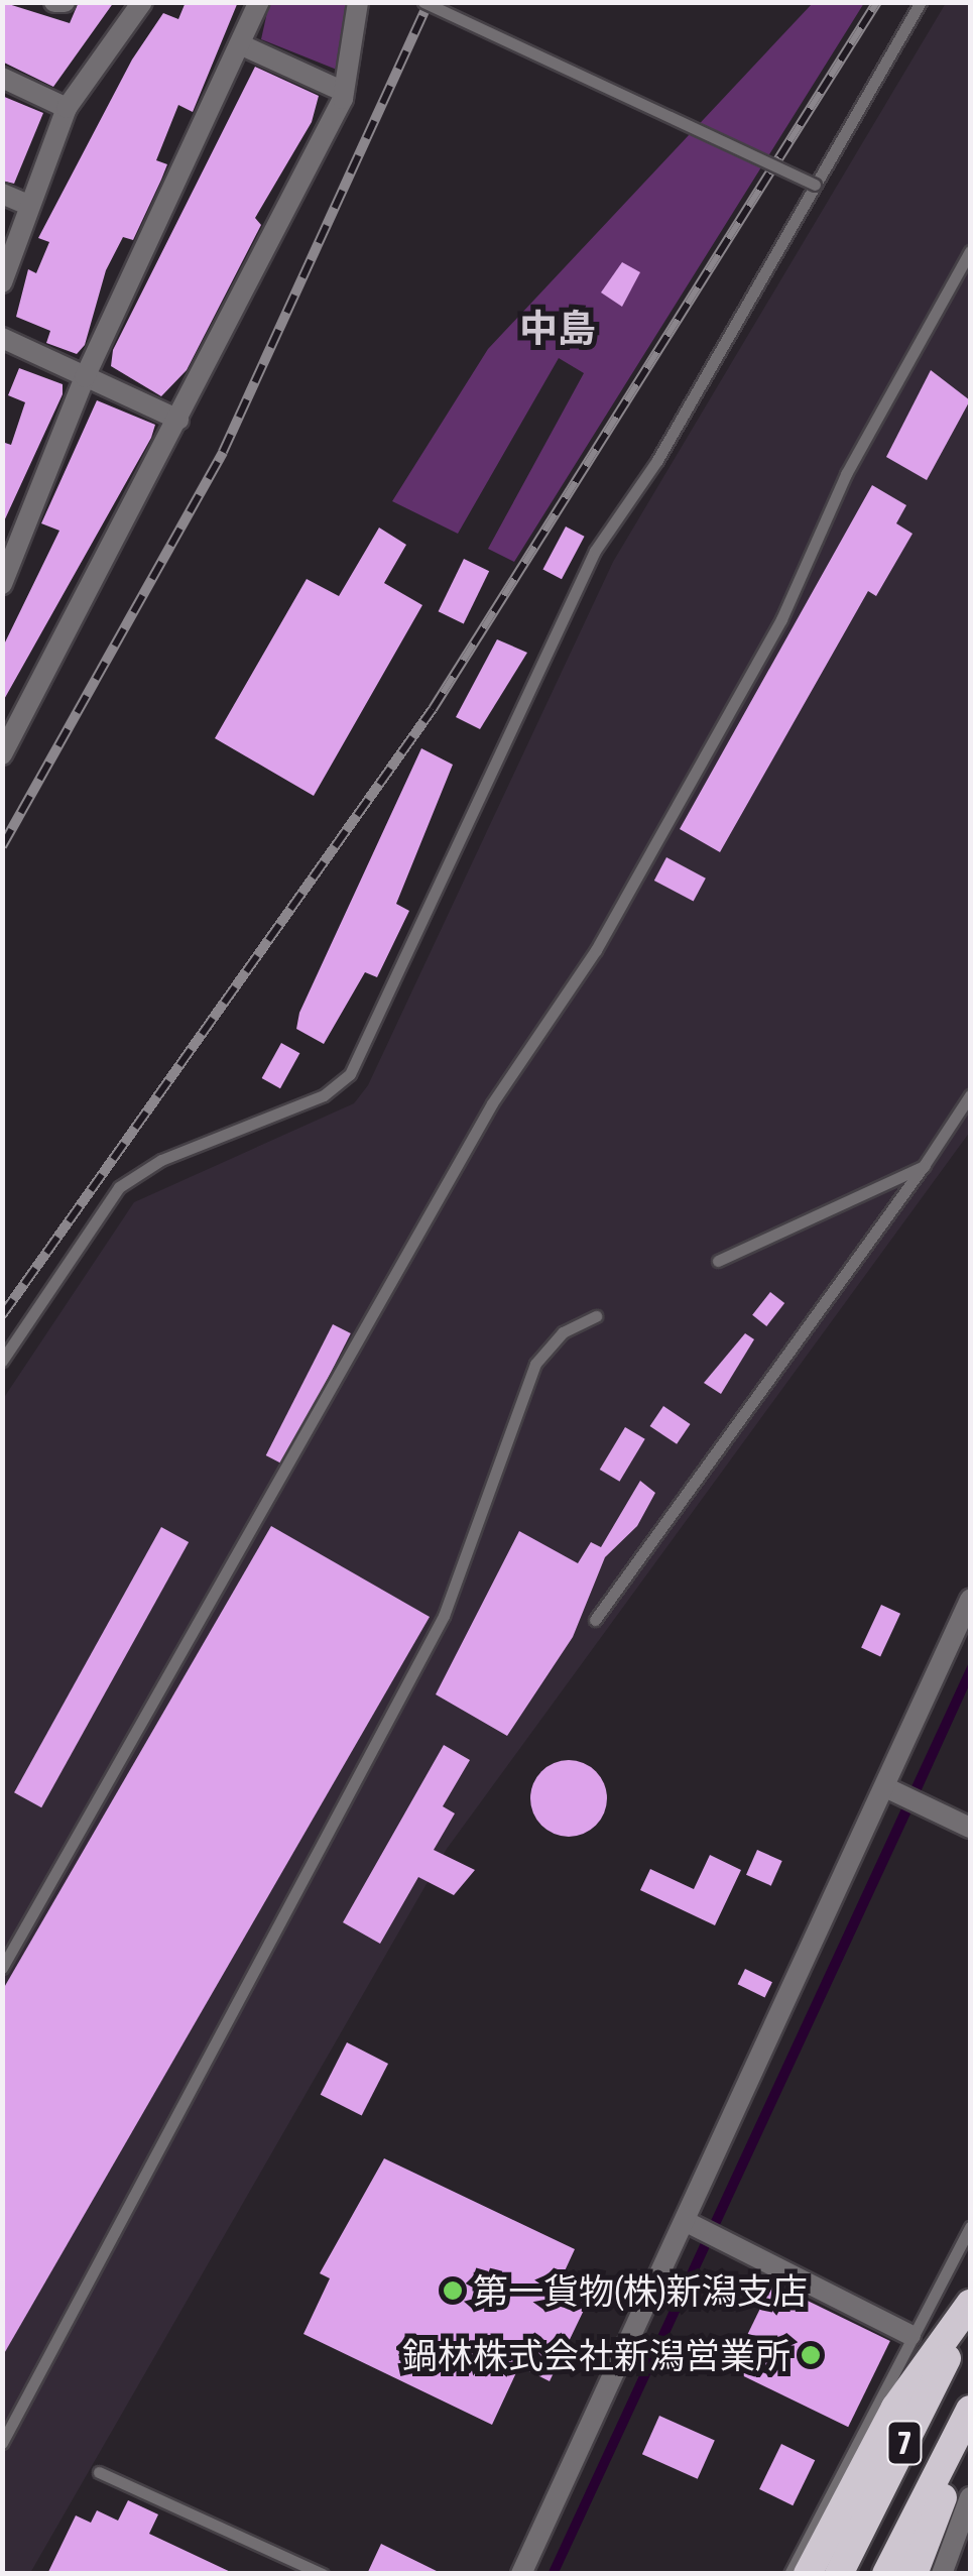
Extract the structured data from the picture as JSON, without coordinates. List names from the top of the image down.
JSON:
{
  "streets": {
    "highway": ["7"]
  },
  "districts": ["中島"],
  "places": ["第一貨物(株)新潟支店", "鍋林株式会社新潟営業所"]
}
